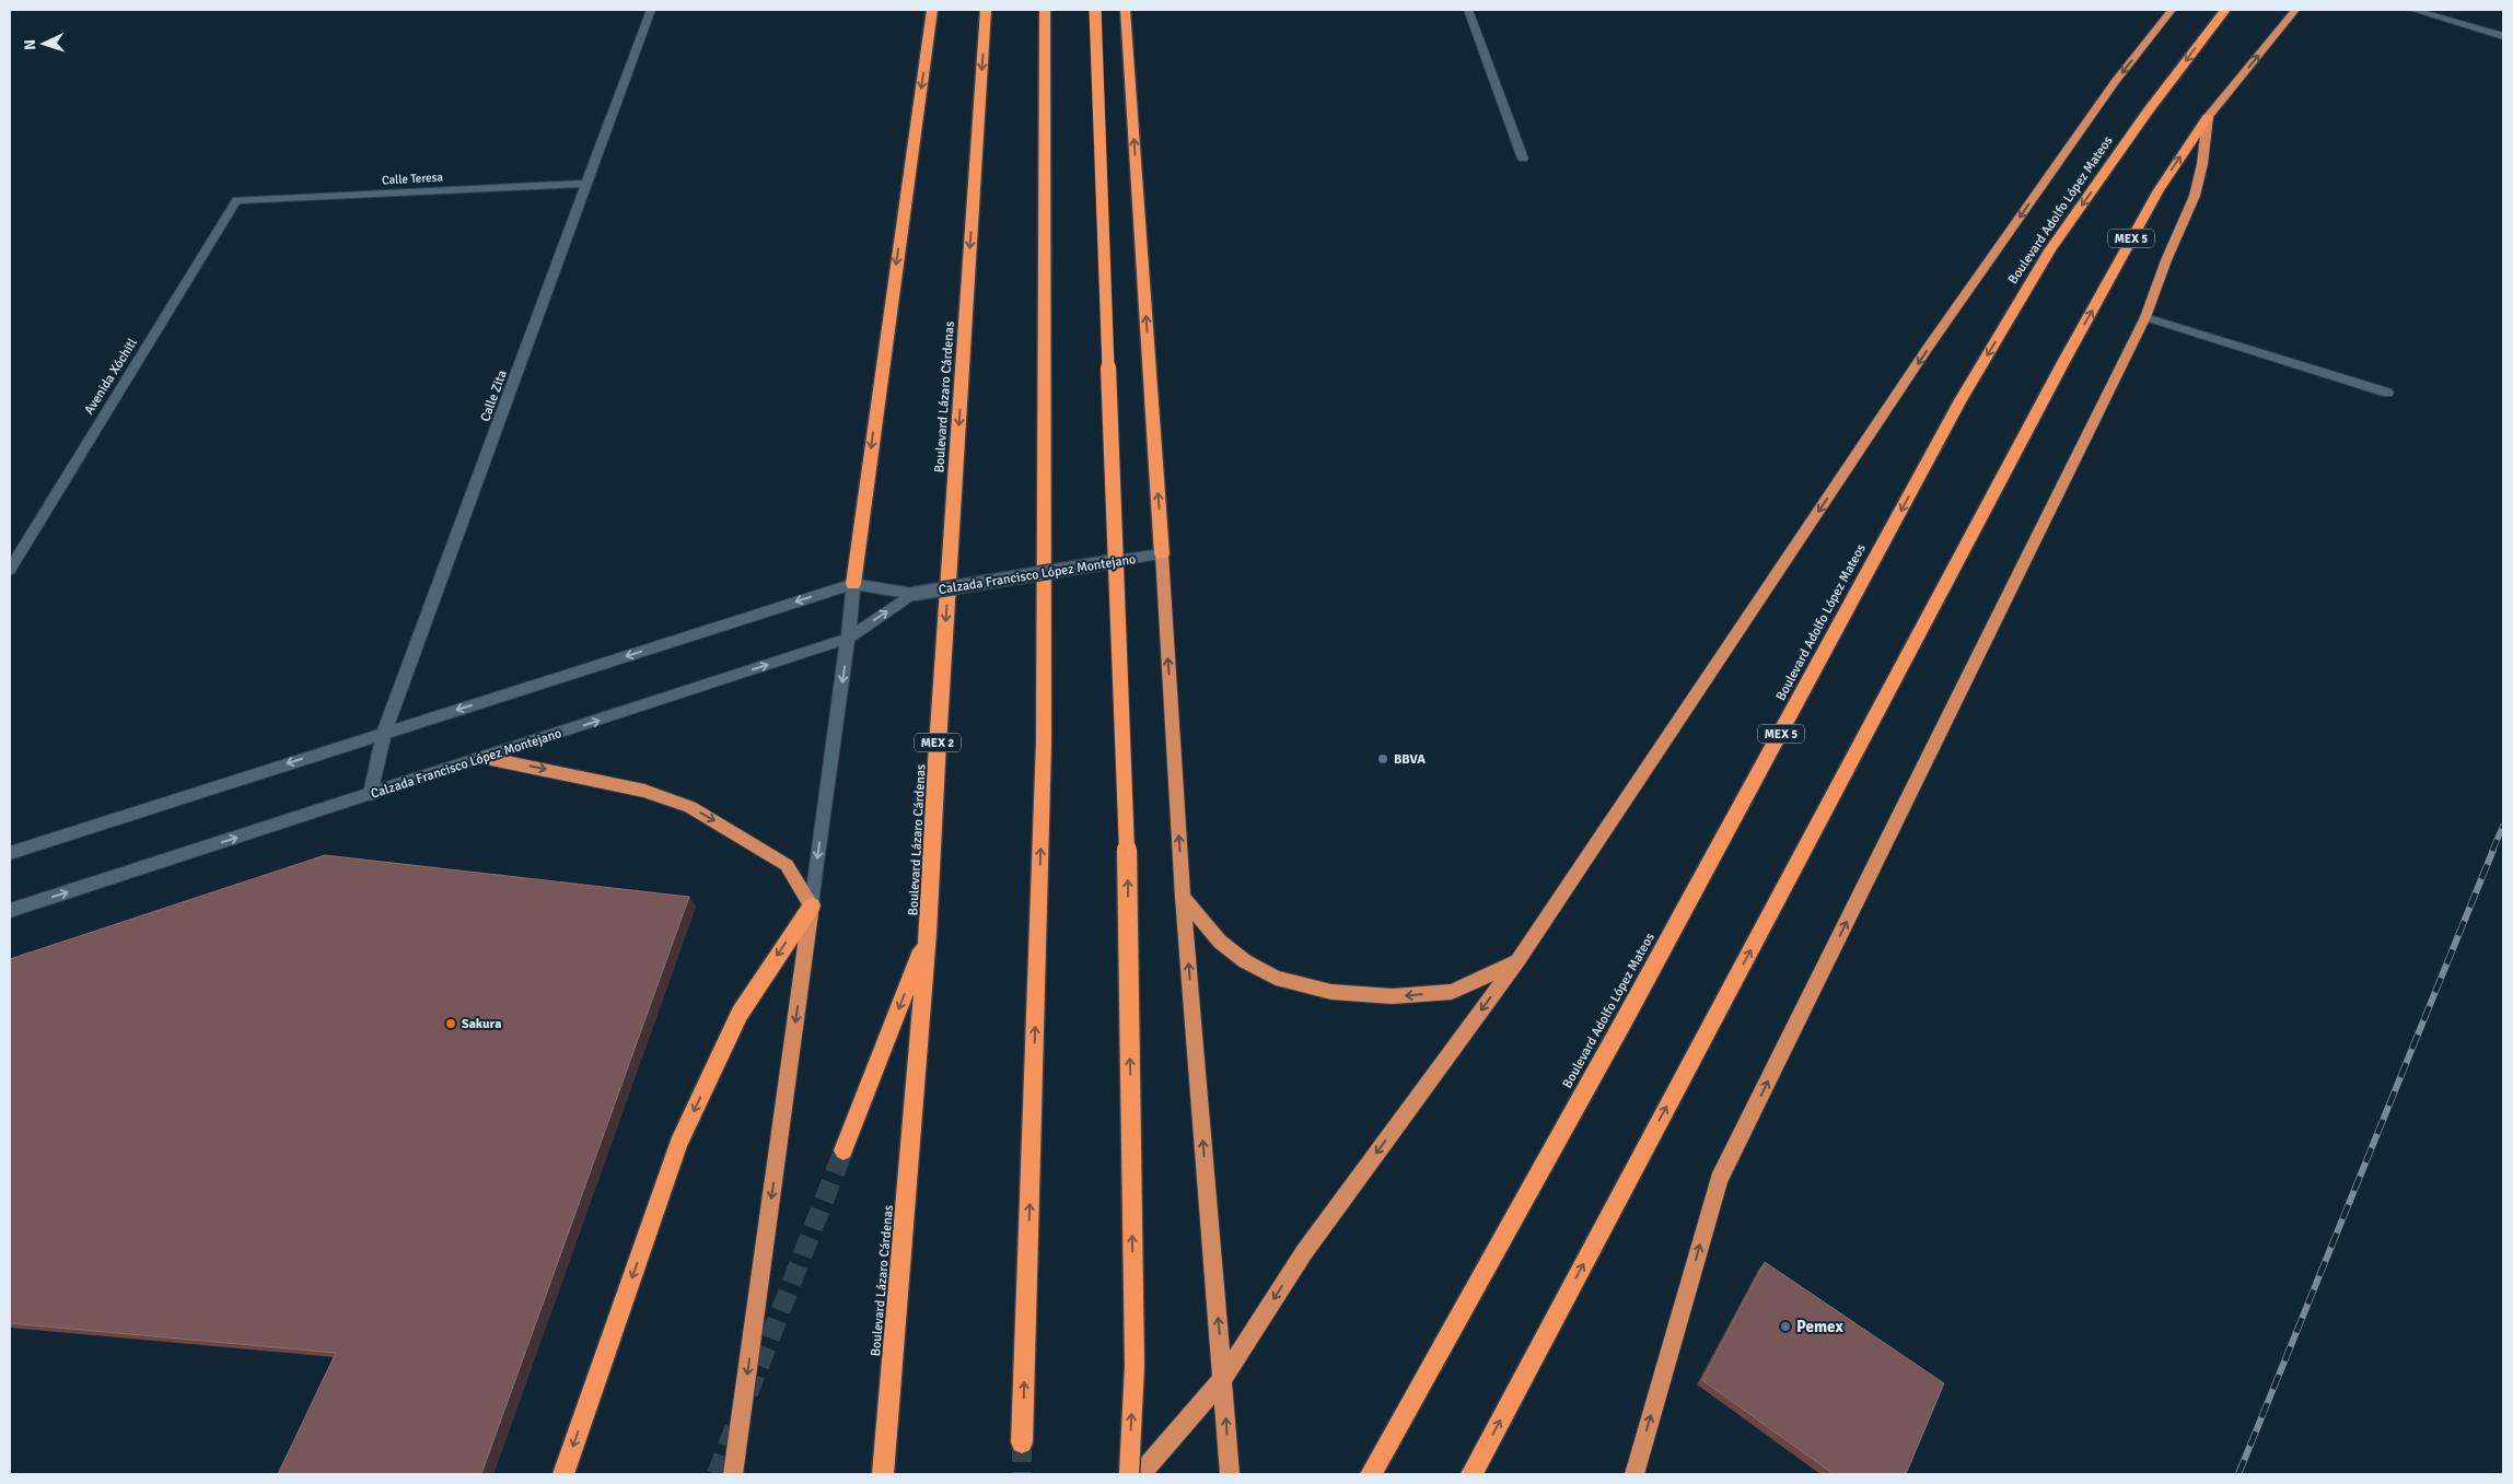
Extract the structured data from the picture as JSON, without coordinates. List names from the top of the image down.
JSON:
{
  "streets": {
    "highway": [
      "Boulevard Adolfo López Mateos",
      "MEX 5",
      "Boulevard Lázaro Cárdenas",
      "MEX 2"
    ],
    "street": [
      "Calle Teresa",
      "Avenida Xóchitl",
      "Calle Zita",
      "Calzada Francisco López Montejano"
    ]
  },
  "crossings": [
    ["Calle Teresa", "Avenida Xóchitl"],
    ["Calle Teresa", "Calle Zita"],
    ["Calle Zita", "Calzada Francisco López Montejano"]
  ],
  "places": ["BBVA", "Sakura", "Pemex"],
  "north": "left"
}
